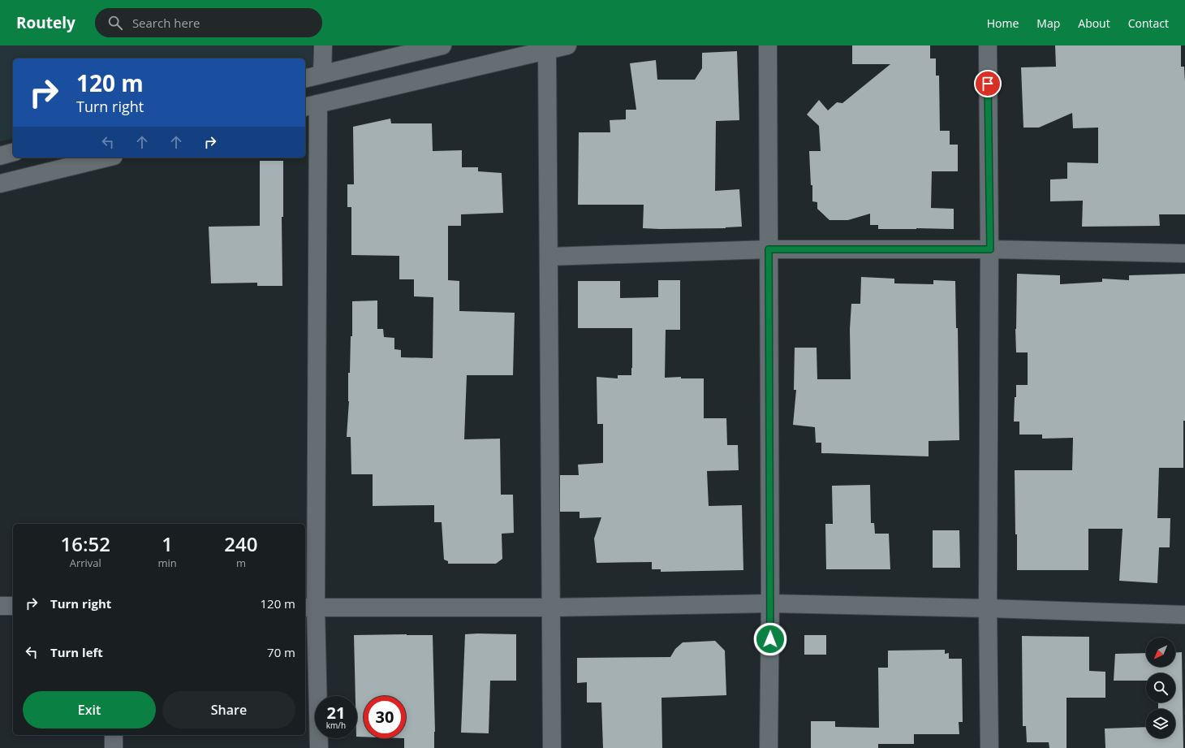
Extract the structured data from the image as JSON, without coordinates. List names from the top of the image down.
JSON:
{
  "north": "bottom left",
  "page": {
    "header": "Routely",
    "search": "Search here",
    "nav": [
      "Home",
      "Map",
      "About",
      "Contact"
    ],
    "turn": ["120 m", "Turn right"],
    "eta": [
      "16:52",
      "Arrival",
      "1",
      "min",
      "240",
      "m"
    ],
    "list": [
      {
        "name": "Turn right",
        "value": "120 m"
      },
      {
        "name": "Turn left",
        "value": "70 m"
      }
    ],
    "buttons": ["Exit", "Share"],
    "speed": "21 km/h",
    "limit": "30"
  }
}
